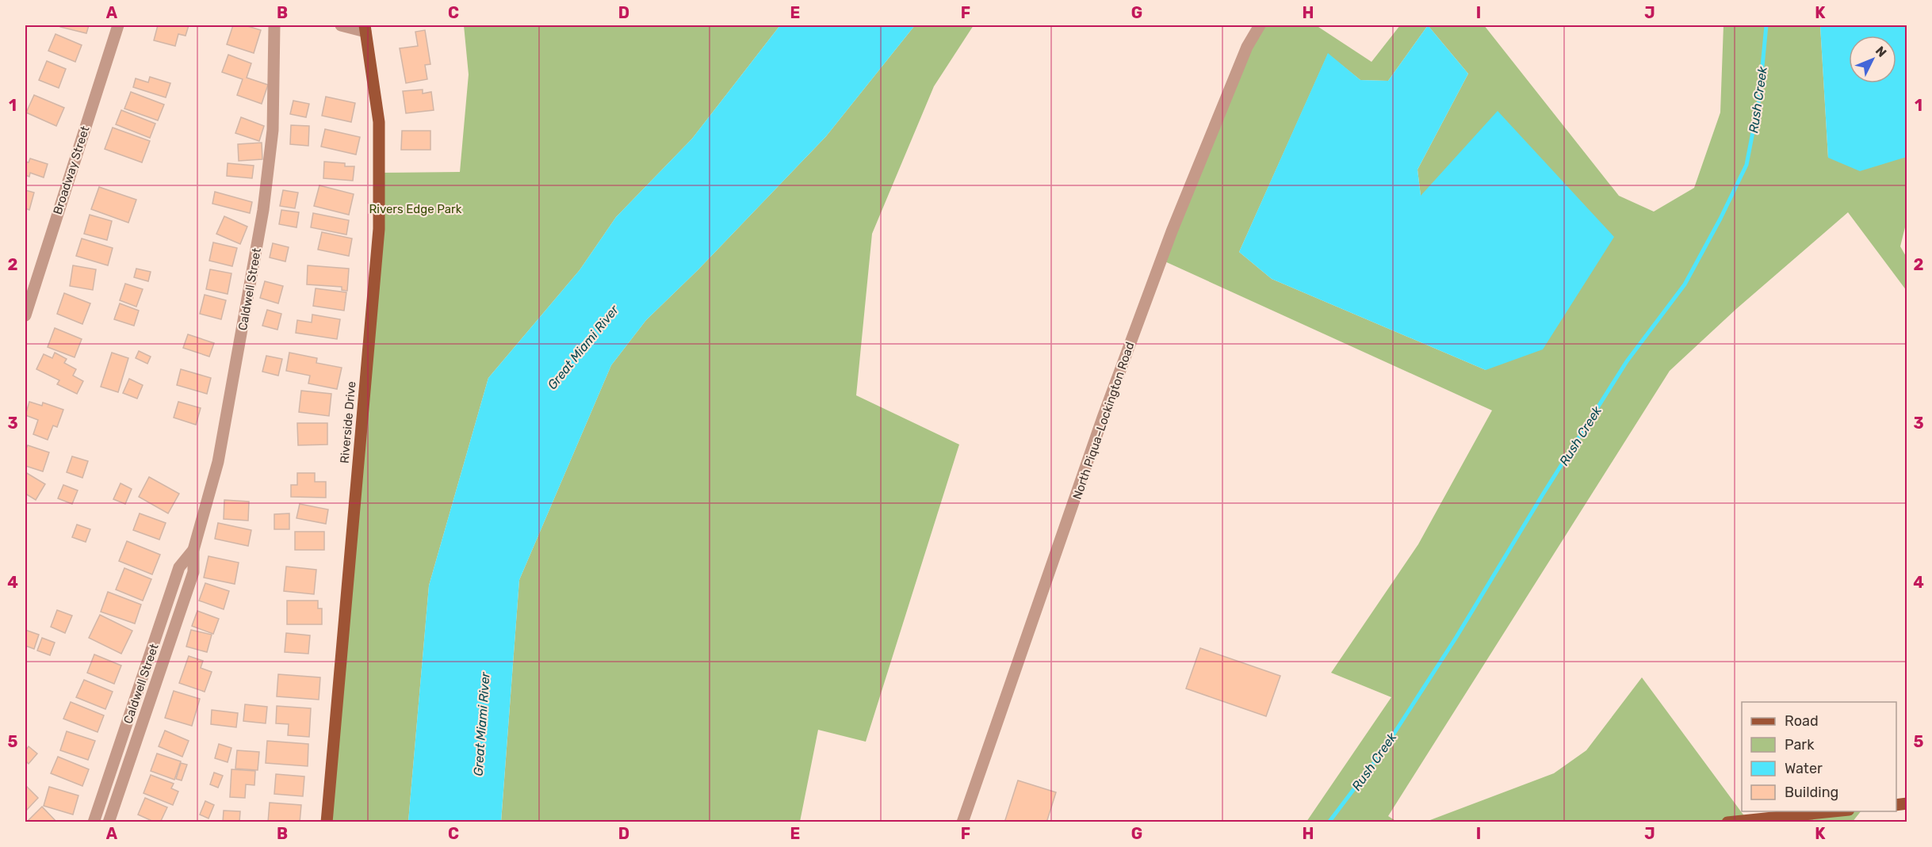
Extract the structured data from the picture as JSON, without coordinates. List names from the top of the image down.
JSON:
{
  "streets": {
    "main road": ["Riverside Drive"],
    "street": ["Broadway Street", "Caldwell Street", "North Piqua–Lockington Road"]
  },
  "water": ["Rush Creek", "Great Miami River"],
  "parks": ["Rivers Edge Park"],
  "legend": [
    "Road",
    "Park",
    "Water",
    "Building"
  ],
  "north": "top right",
  "grid": {
    "columns": [
      "A",
      "B",
      "C",
      "D",
      "E",
      "F",
      "G",
      "H",
      "I",
      "J",
      "K"
    ],
    "rows": [
      "1",
      "2",
      "3",
      "4",
      "5"
    ]
  }
}
